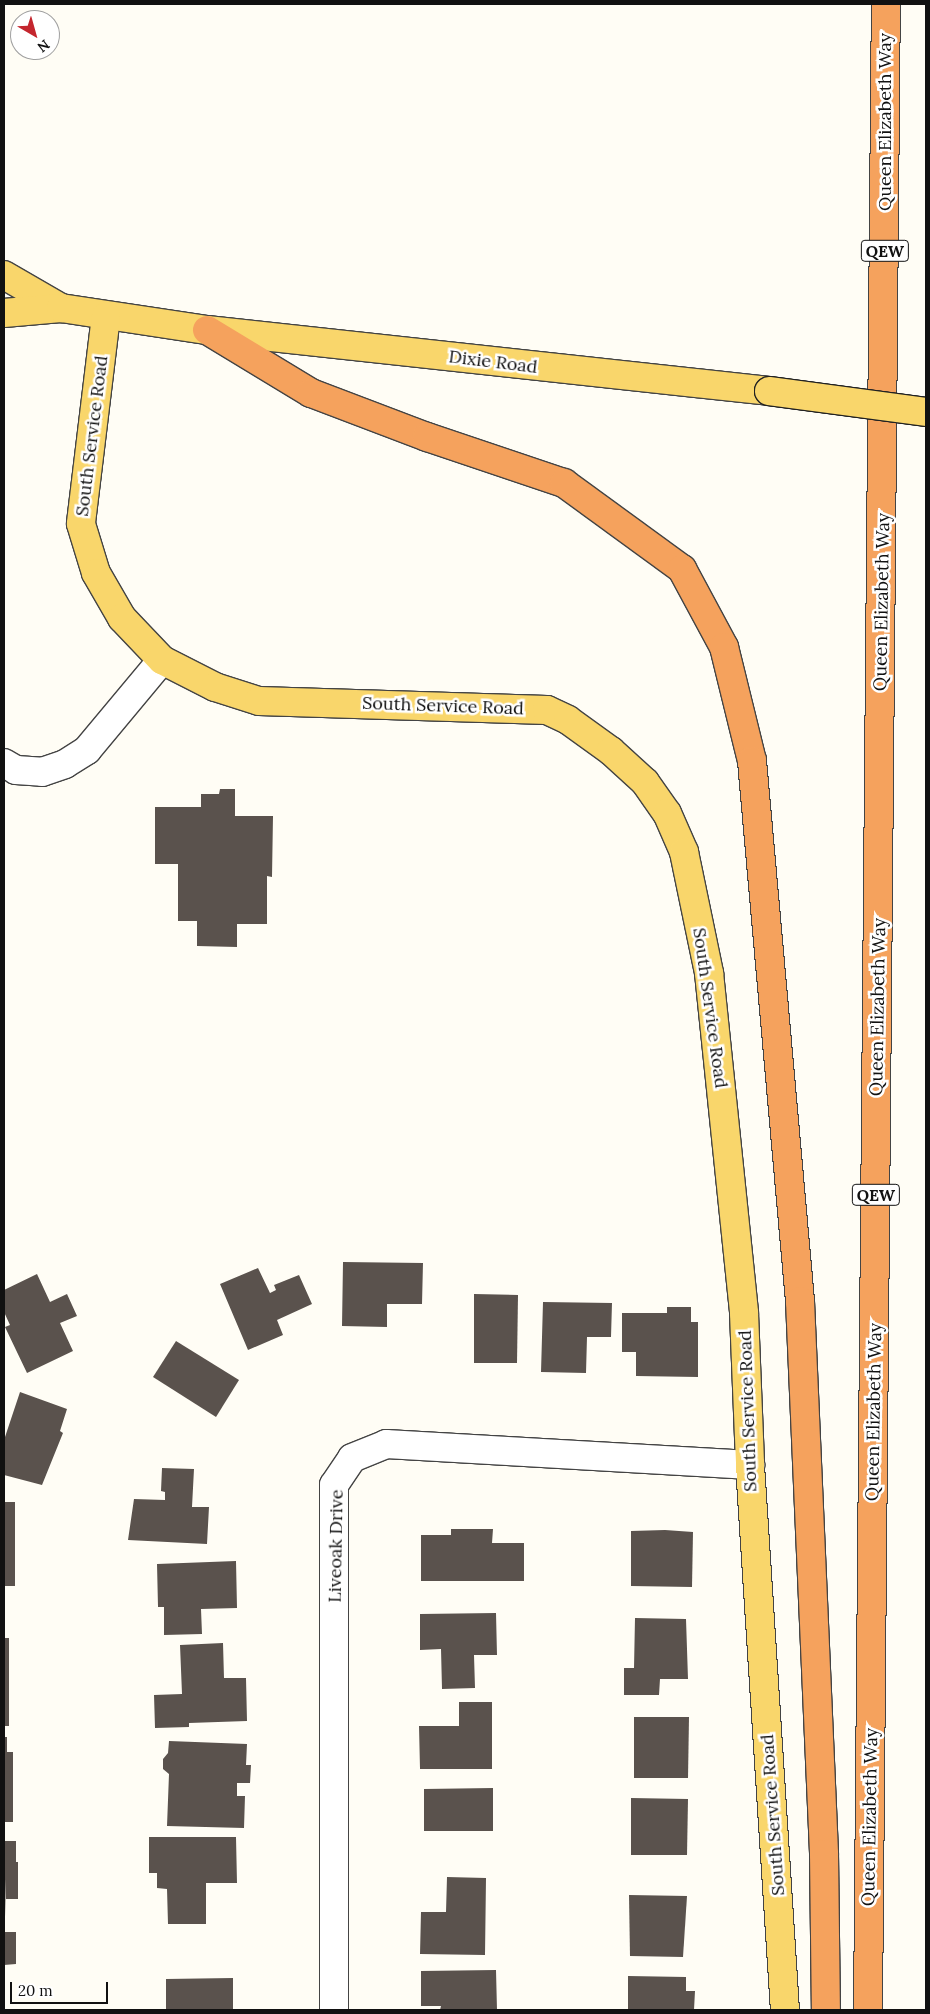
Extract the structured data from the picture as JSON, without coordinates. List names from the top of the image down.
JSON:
{
  "streets": {
    "highway": ["Queen Elizabeth Way", "QEW"],
    "main road": ["Dixie Road", "South Service Road"],
    "street": ["Liveoak Drive"]
  },
  "crossings": [
    ["Dixie Road", "South Service Road"],
    ["South Service Road", "Liveoak Drive"]
  ],
  "scale_bar": "20 m",
  "north": "bottom right"
}
